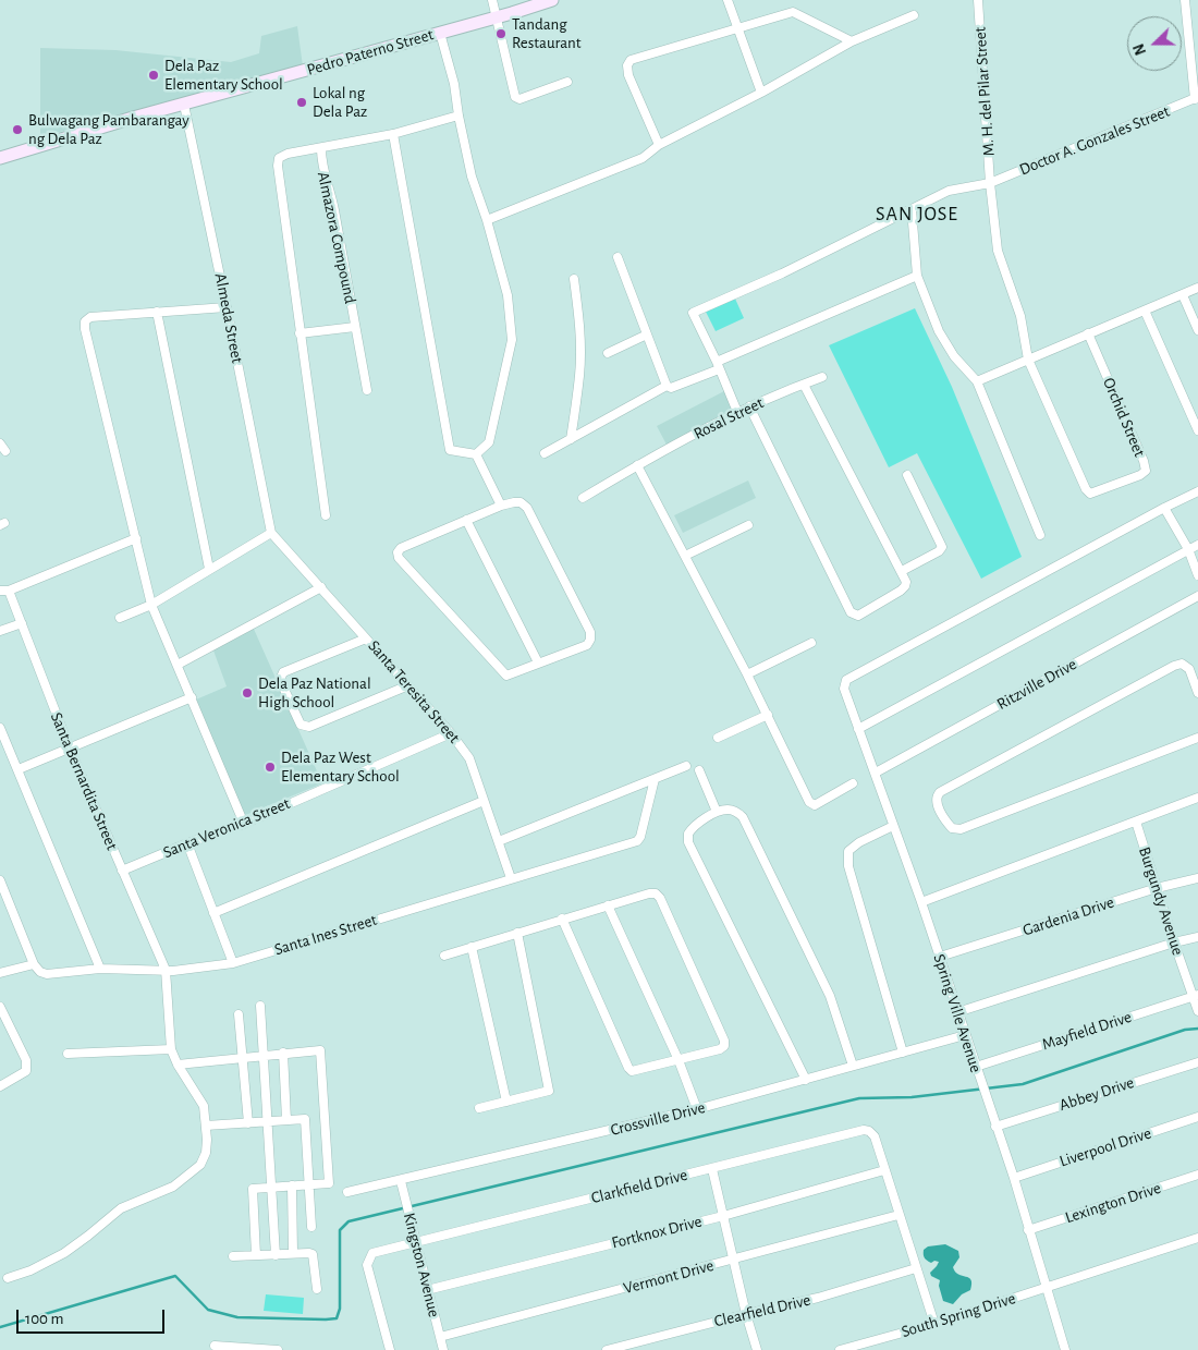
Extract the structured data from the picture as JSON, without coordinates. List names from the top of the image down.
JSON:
{
  "streets": {
    "street": [
      "Pedro Paterno Street",
      "M. H. del Pilar Street",
      "Doctor A. Gonzales Street",
      "Almazora Compound",
      "Almeda Street",
      "Orchid Street",
      "Rosal Street",
      "Ritzville Drive",
      "Santa Teresita Street",
      "Santa Bernardita Street",
      "Santa Veronica Street",
      "Burgundy Avenue",
      "Gardenia Drive",
      "Santa Ines Street",
      "Spring Ville Avenue",
      "Mayfield Drive",
      "Abbey Drive",
      "Crossville Drive",
      "Liverpool Drive",
      "Clarkfield Drive",
      "Lexington Drive",
      "Fortknox Drive",
      "Kingston Avenue",
      "Vermont Drive",
      "Clearfield Drive",
      "South Spring Drive"
    ]
  },
  "crossings": [
    ["Pedro Paterno Street", "Almeda Street"],
    ["M. H. del Pilar Street", "Doctor A. Gonzales Street"],
    ["M. H. del Pilar Street", "Orchid Street"],
    ["Almeda Street", "Santa Teresita Street"],
    ["Ritzville Drive", "Spring Ville Avenue"],
    ["Santa Teresita Street", "Santa Veronica Street"],
    ["Santa Teresita Street", "Santa Ines Street"],
    ["Santa Bernardita Street", "Santa Veronica Street"],
    ["Santa Bernardita Street", "Santa Ines Street"],
    ["Burgundy Avenue", "Gardenia Drive"],
    ["Burgundy Avenue", "Mayfield Drive"],
    ["Gardenia Drive", "Spring Ville Avenue"],
    ["Spring Ville Avenue", "Mayfield Drive"],
    ["Spring Ville Avenue", "Abbey Drive"],
    ["Spring Ville Avenue", "Crossville Drive"],
    ["Spring Ville Avenue", "Liverpool Drive"],
    ["Spring Ville Avenue", "Lexington Drive"],
    ["Spring Ville Avenue", "South Spring Drive"],
    ["Crossville Drive", "Kingston Avenue"],
    ["Clarkfield Drive", "Fortknox Drive"],
    ["Clarkfield Drive", "Kingston Avenue"],
    ["Fortknox Drive", "Kingston Avenue"],
    ["Kingston Avenue", "Vermont Drive"]
  ],
  "districts": ["SAN JOSE"],
  "places": [
    "Tandang Restaurant",
    "Dela Paz Elementary School",
    "Lokal ng Dela Paz",
    "Bulwagang Pambarangay ng Dela Paz",
    "Dela Paz National High School",
    "Dela Paz West Elementary School"
  ],
  "scale_bar": "100 m",
  "north": "left"
}
